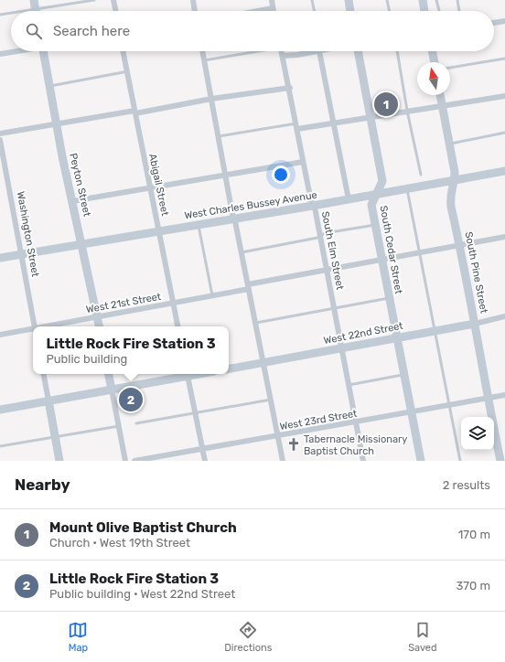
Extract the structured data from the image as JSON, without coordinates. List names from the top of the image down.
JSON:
{
  "streets": {
    "street": [
      "Peyton Street",
      "Abigail Street",
      "West Charles Bussey Avenue",
      "Washington Street",
      "South Cedar Street",
      "South Elm Street",
      "South Pine Street",
      "West 21st Street",
      "West 22nd Street",
      "West 23rd Street"
    ]
  },
  "crossings": [
    ["Peyton Street", "West Charles Bussey Avenue"],
    ["Peyton Street", "West 21st Street"],
    ["Abigail Street", "West Charles Bussey Avenue"],
    ["Abigail Street", "West 21st Street"],
    ["West Charles Bussey Avenue", "Washington Street"],
    ["West Charles Bussey Avenue", "South Cedar Street"],
    ["West Charles Bussey Avenue", "South Elm Street"],
    ["West Charles Bussey Avenue", "South Pine Street"],
    ["South Cedar Street", "West 21st Street"],
    ["South Cedar Street", "West 22nd Street"],
    ["South Cedar Street", "West 23rd Street"],
    ["South Elm Street", "West 21st Street"],
    ["South Elm Street", "West 22nd Street"],
    ["South Elm Street", "West 23rd Street"],
    ["South Pine Street", "West 21st Street"],
    ["South Pine Street", "West 22nd Street"],
    ["South Pine Street", "West 23rd Street"]
  ],
  "places": {
    "church": ["Tabernacle Missionary Baptist Church"]
  },
  "north": "top",
  "page": {
    "search": "Search here",
    "pins": ["1", "2"],
    "popup": ["Little Rock Fire Station 3", "Public building"],
    "heading": ["Nearby", "2 results"],
    "list": [
      {
        "mark": "1",
        "name": "Mount Olive Baptist Church",
        "note": "Church · West 19th Street",
        "value": "170 m"
      },
      {
        "mark": "2",
        "name": "Little Rock Fire Station 3",
        "note": "Public building · West 22nd Street",
        "value": "370 m"
      }
    ],
    "nav": ["Map", "Directions", "Saved"]
  }
}
